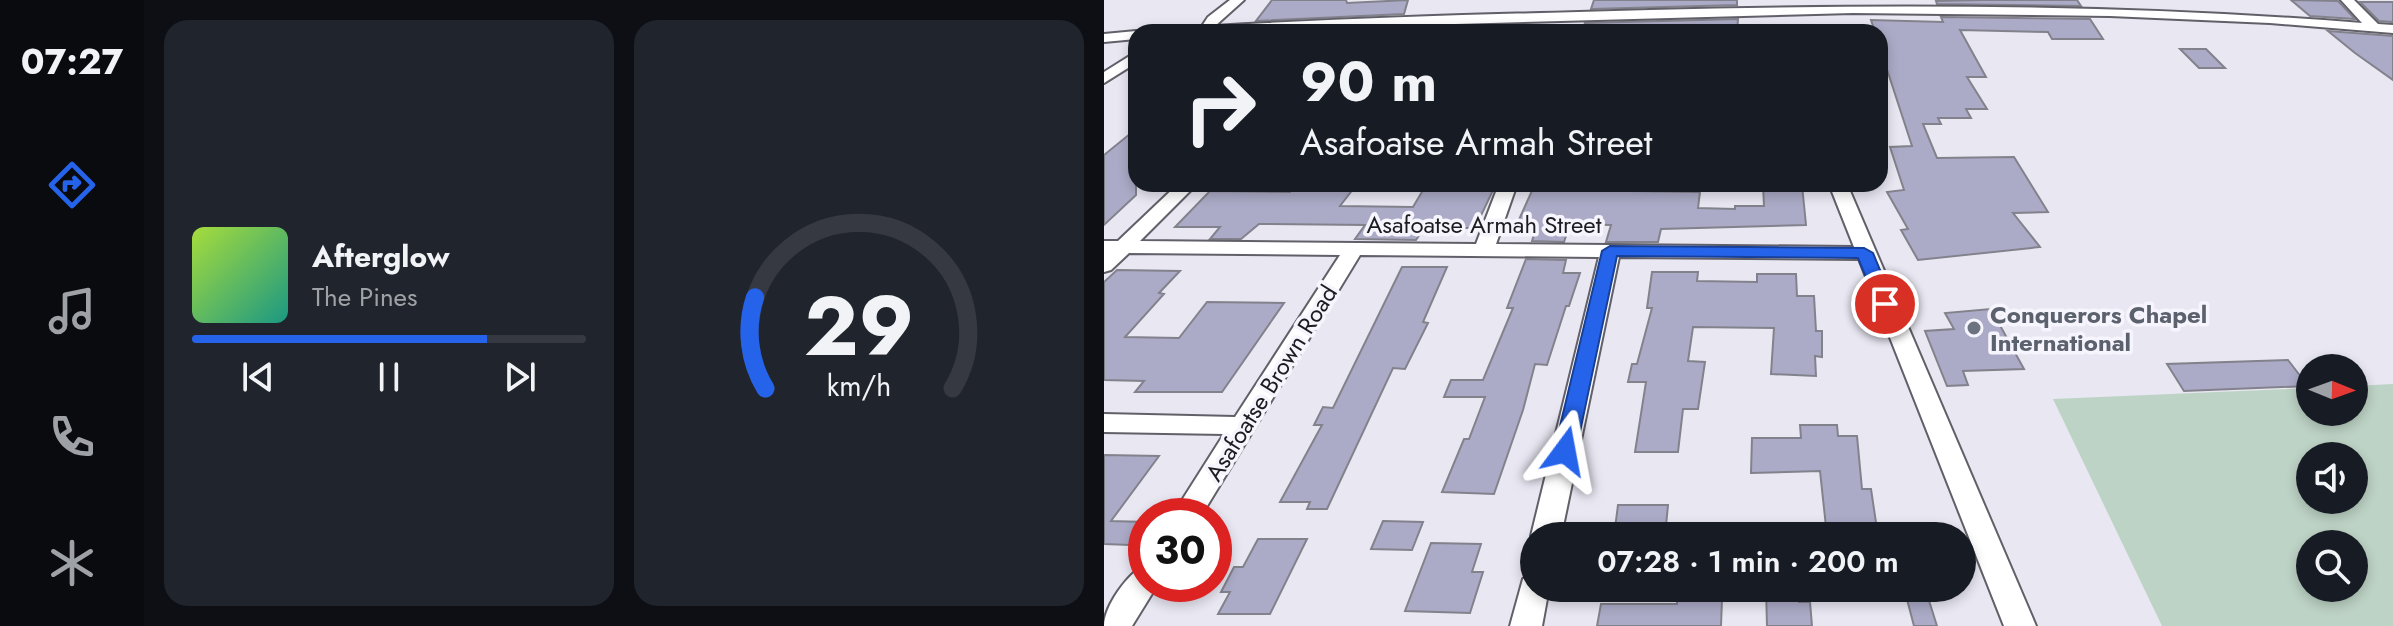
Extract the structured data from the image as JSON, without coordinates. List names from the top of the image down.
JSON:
{
  "streets": {
    "street": ["Asafoatse Armah Street", "Asafoatse Brown Road"]
  },
  "crossings": [
    ["Asafoatse Armah Street", "Asafoatse Brown Road"]
  ],
  "places": ["Conquerors Chapel International"],
  "north": "right",
  "page": {
    "tabs": "07:27",
    "turn": ["90 m", "Asafoatse Armah Street"],
    "song": ["Afterglow", "The Pines"],
    "limit": "30",
    "trip": "07:28 · 1 min · 200 m",
    "gauge": ["29", "km/h"]
  }
}
